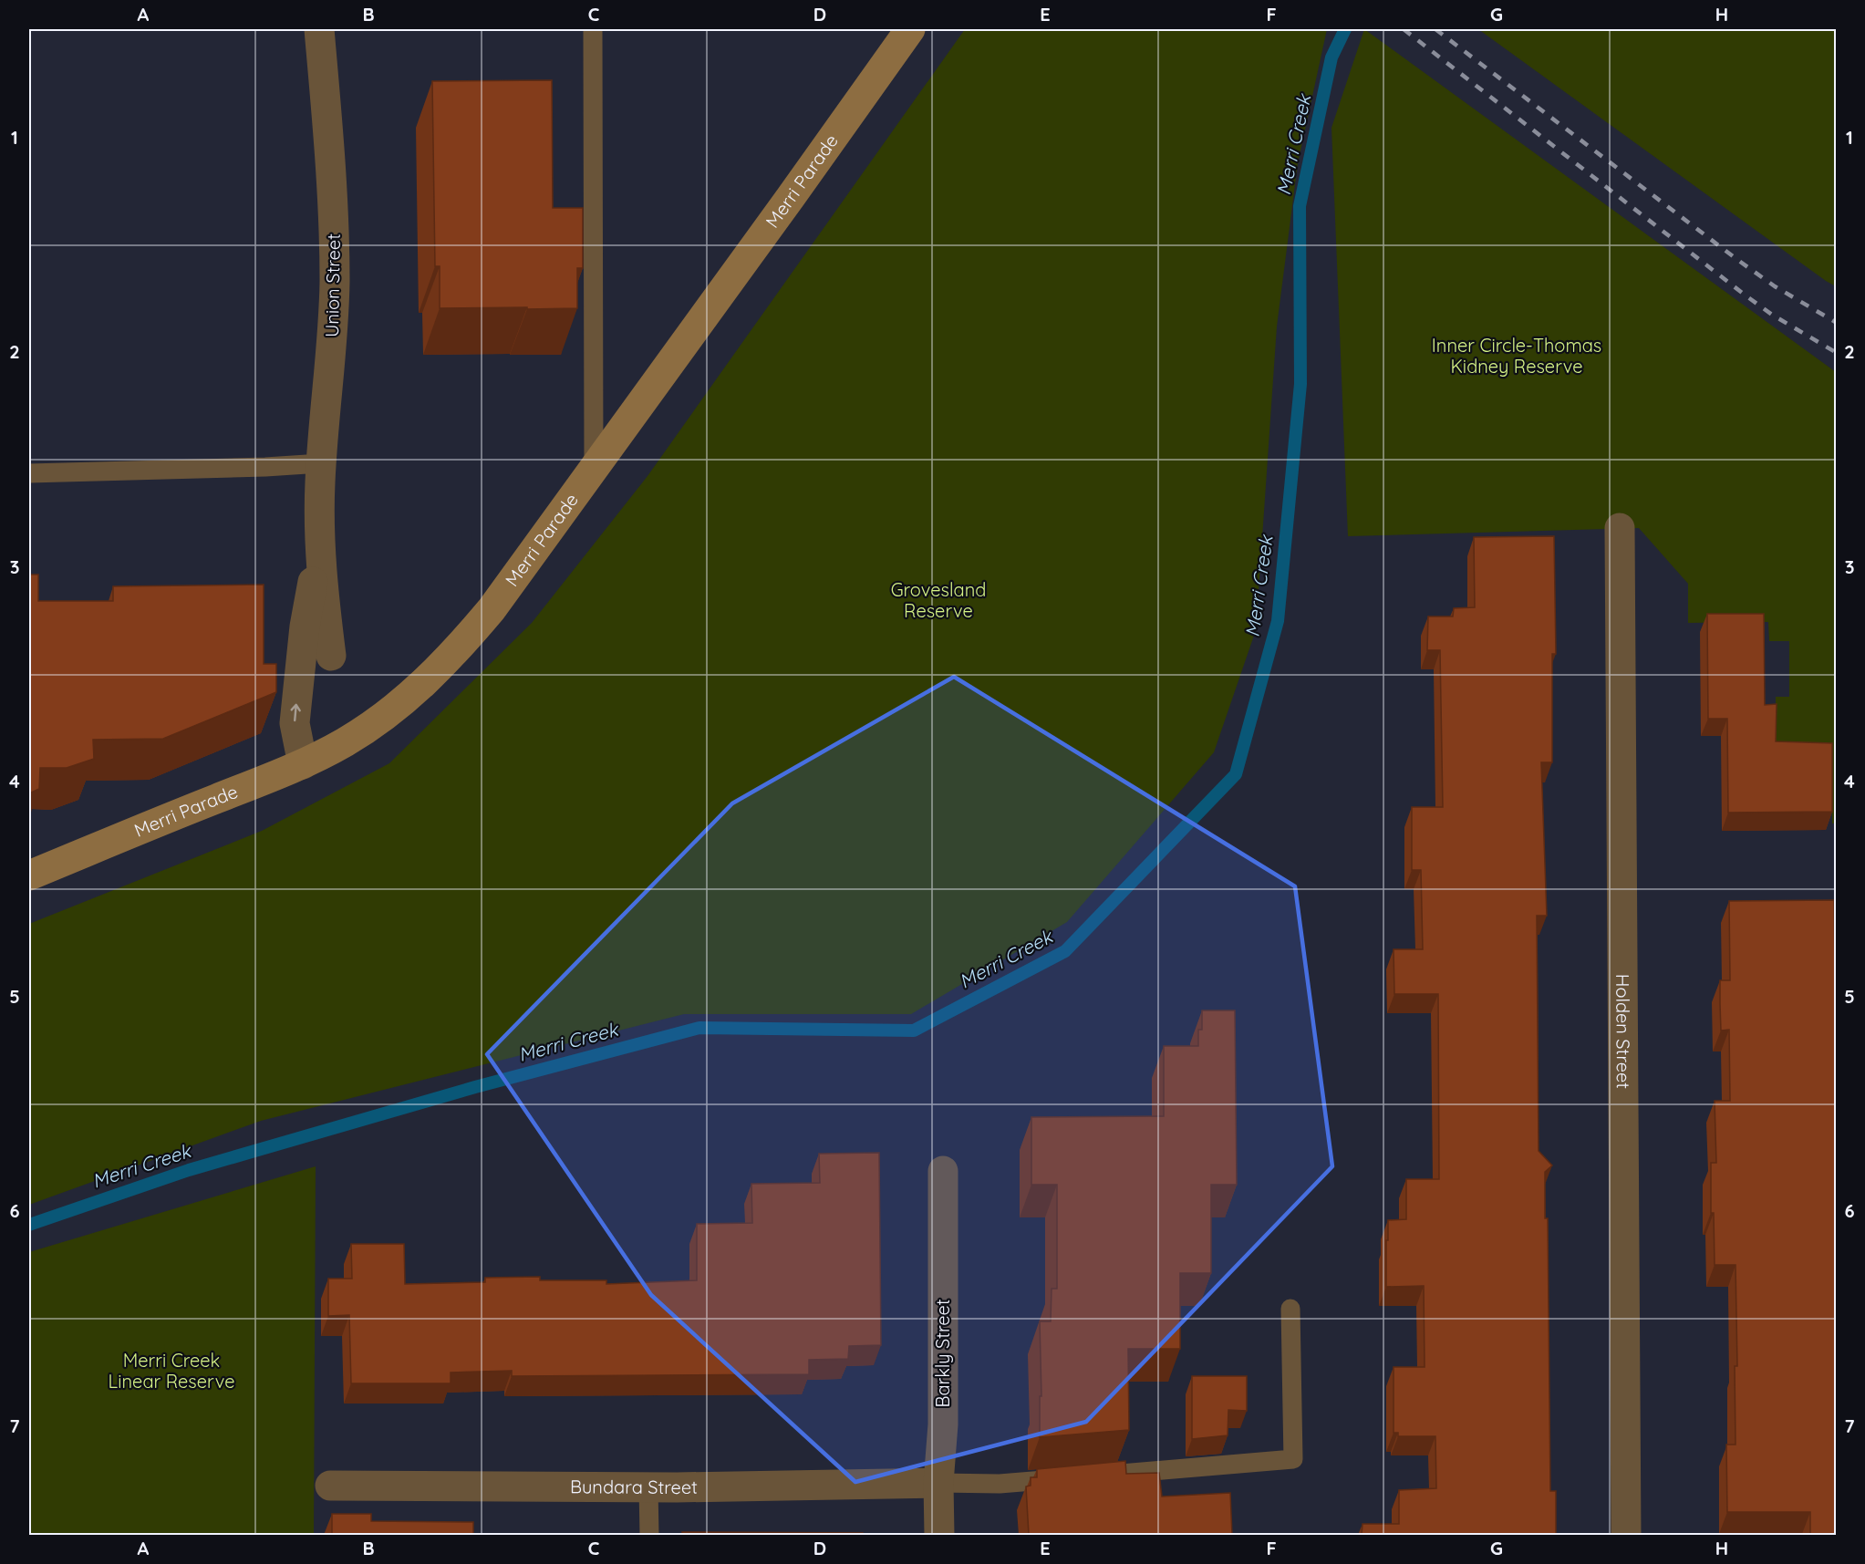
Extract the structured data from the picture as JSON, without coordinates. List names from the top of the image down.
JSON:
{
  "streets": {
    "main road": ["Merri Parade"],
    "street": [
      "Union Street",
      "Holden Street",
      "Barkly Street",
      "Bundara Street"
    ]
  },
  "crossings": [
    ["Merri Parade", "Union Street"],
    ["Barkly Street", "Bundara Street"]
  ],
  "water": ["Merri Creek"],
  "parks": ["Inner Circle-Thomas Kidney Reserve", "Grovesland Reserve", "Merri Creek Linear Reserve"],
  "grid": {
    "columns": [
      "A",
      "B",
      "C",
      "D",
      "E",
      "F",
      "G",
      "H"
    ],
    "rows": [
      "1",
      "2",
      "3",
      "4",
      "5",
      "6",
      "7"
    ]
  }
}
